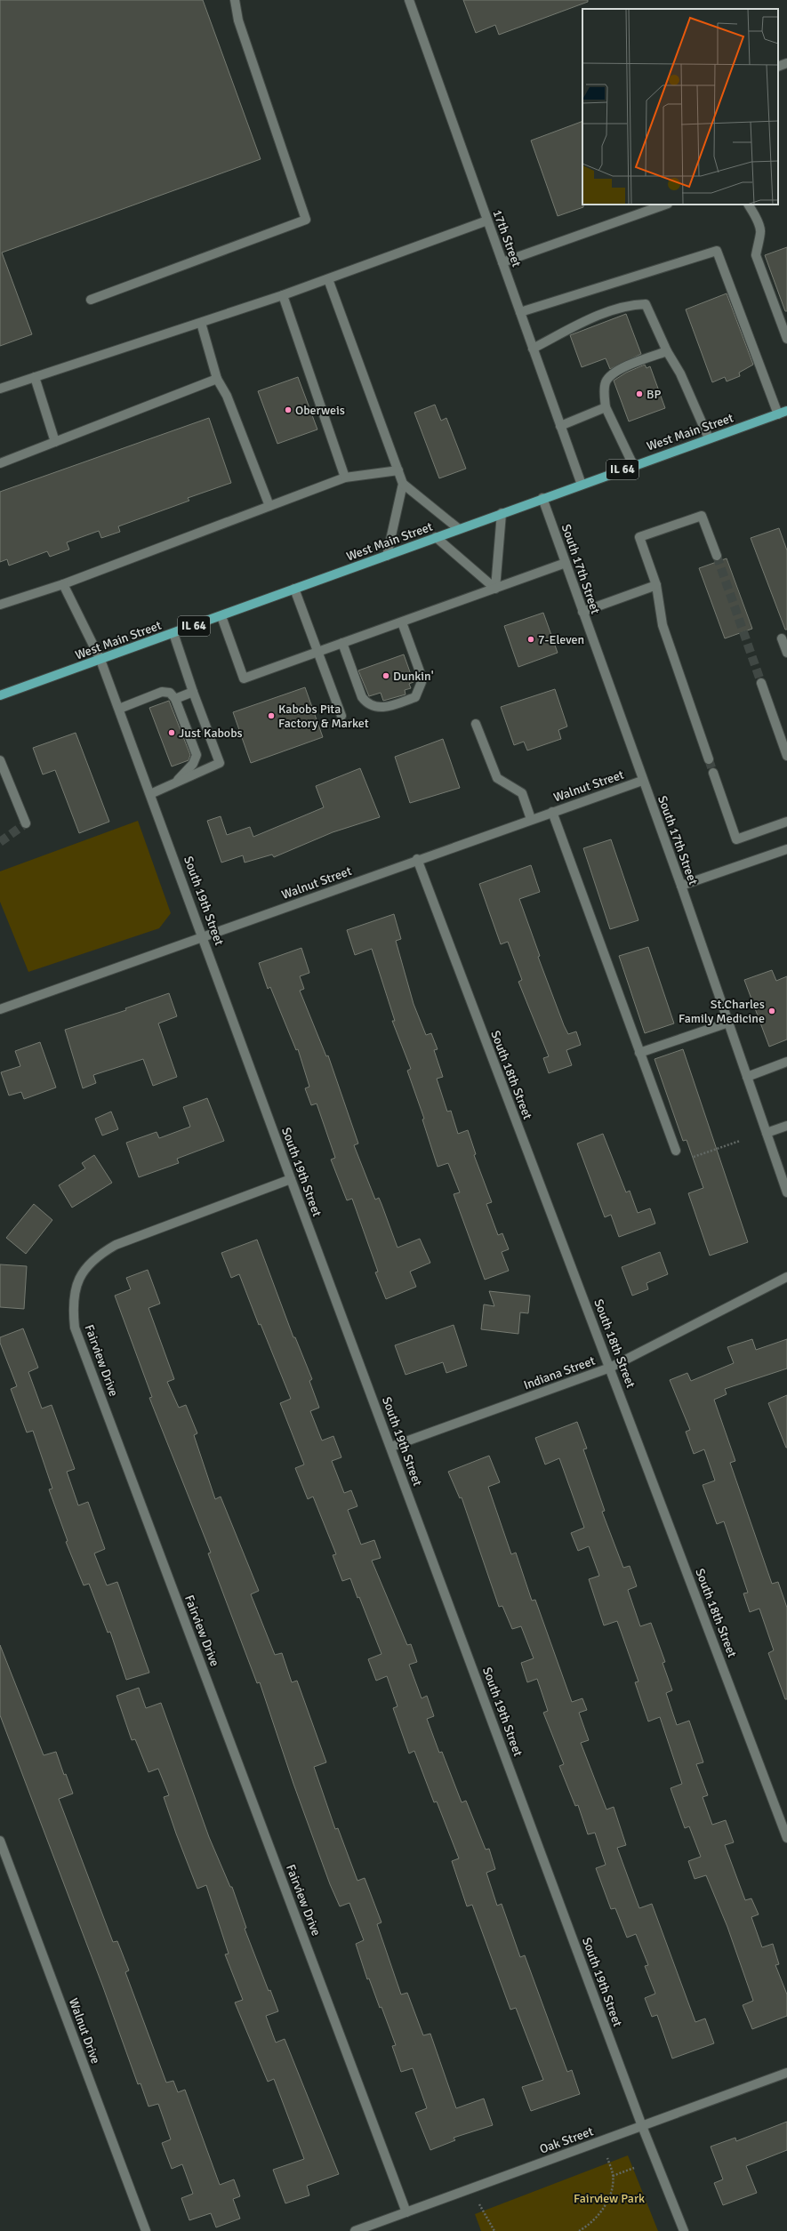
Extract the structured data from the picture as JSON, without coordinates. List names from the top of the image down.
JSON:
{
  "streets": {
    "main road": ["West Main Street", "IL 64"],
    "street": [
      "17th Street",
      "South 17th Street",
      "Walnut Street",
      "South 19th Street",
      "South 18th Street",
      "Fairview Drive",
      "Indiana Street",
      "Walnut Drive",
      "Oak Street"
    ]
  },
  "crossings": [
    ["17th Street", "West Main Street"],
    ["West Main Street", "South 17th Street"],
    ["West Main Street", "South 19th Street"],
    ["South 17th Street", "Walnut Street"],
    ["Walnut Street", "South 19th Street"],
    ["Walnut Street", "South 18th Street"],
    ["South 19th Street", "Fairview Drive"],
    ["South 19th Street", "Indiana Street"],
    ["South 19th Street", "Oak Street"],
    ["South 18th Street", "Indiana Street"],
    ["Fairview Drive", "Oak Street"]
  ],
  "parks": ["Fairview Park"],
  "places": [
    "BP",
    "Oberweis",
    "7-Eleven",
    "Dunkin'",
    "Kabobs Pita Factory & Market",
    "Just Kabobs",
    "St.Charles Family Medicine"
  ]
}
